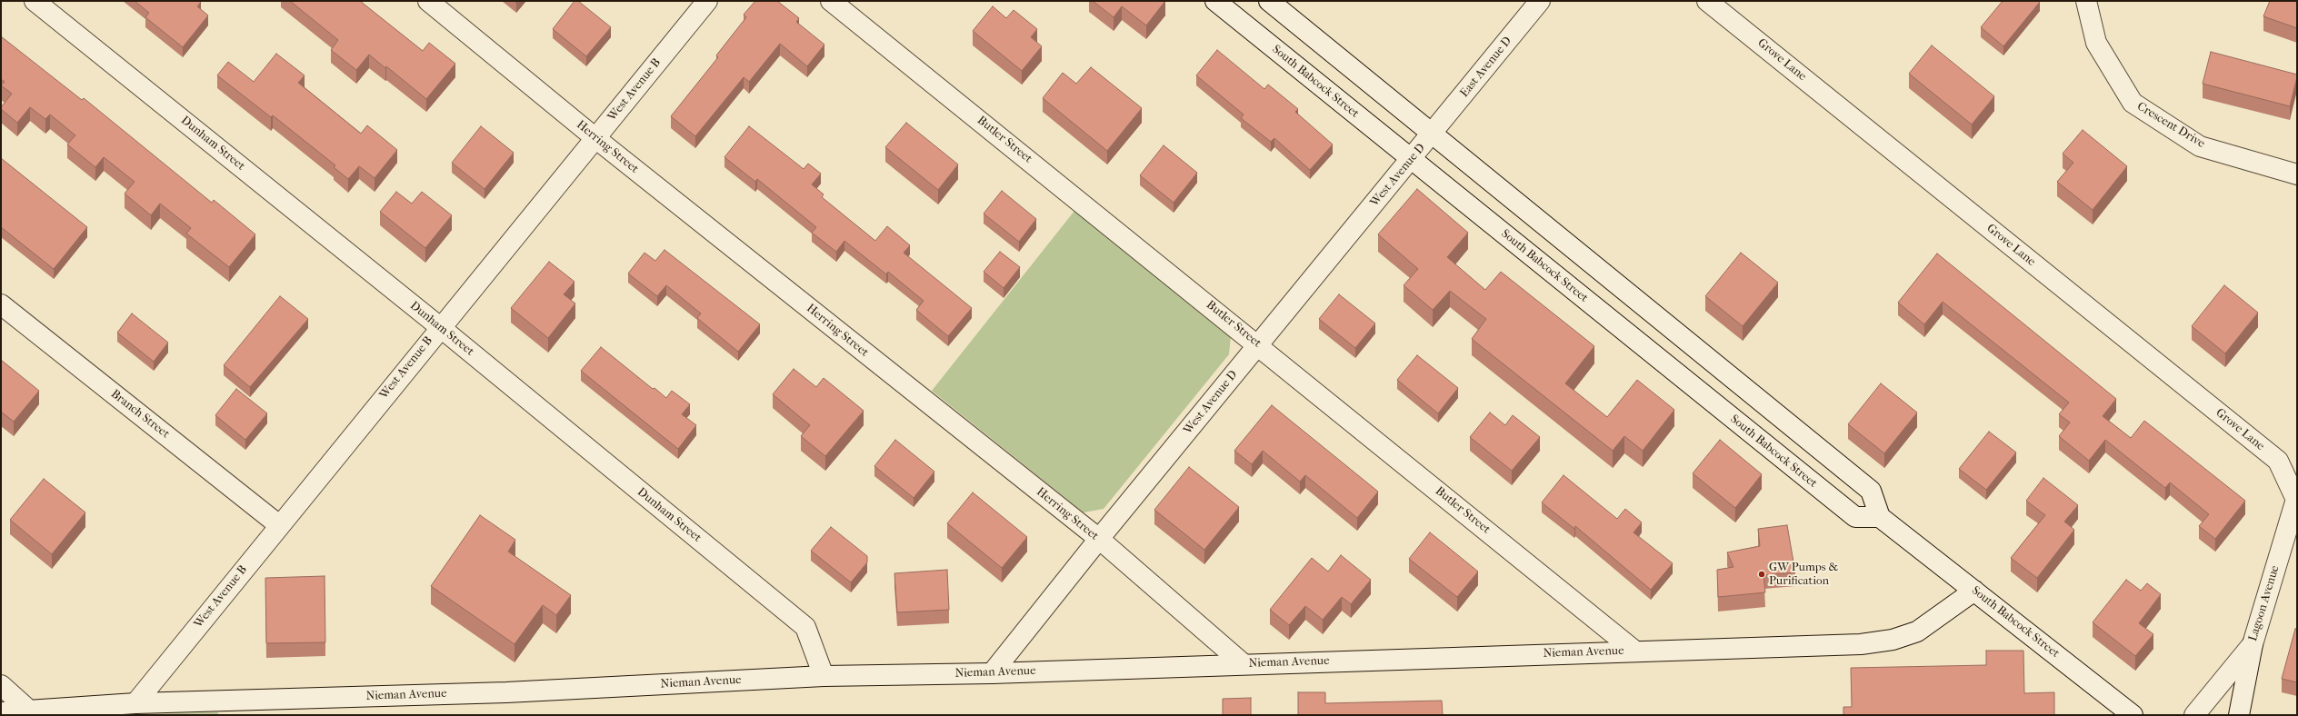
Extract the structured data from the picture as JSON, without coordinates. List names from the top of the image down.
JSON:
{
  "streets": {
    "street": [
      "Grove Lane",
      "East Avenue D",
      "South Babcock Street",
      "West Avenue B",
      "Crescent Drive",
      "Butler Street",
      "Dunham Street",
      "Herring Street",
      "West Avenue D",
      "Branch Street",
      "Lagoon Avenue",
      "Nieman Avenue"
    ]
  },
  "crossings": [
    ["Grove Lane", "Lagoon Avenue"],
    ["East Avenue D", "West Avenue D"],
    ["South Babcock Street", "West Avenue D"],
    ["South Babcock Street", "Nieman Avenue"],
    ["West Avenue B", "Dunham Street"],
    ["West Avenue B", "Herring Street"],
    ["West Avenue B", "Branch Street"],
    ["West Avenue B", "Nieman Avenue"],
    ["Butler Street", "West Avenue D"],
    ["Butler Street", "Nieman Avenue"],
    ["Dunham Street", "Nieman Avenue"],
    ["Herring Street", "West Avenue D"],
    ["Herring Street", "Nieman Avenue"],
    ["West Avenue D", "Nieman Avenue"]
  ],
  "places": ["GW Pumps & Purification"]
}
